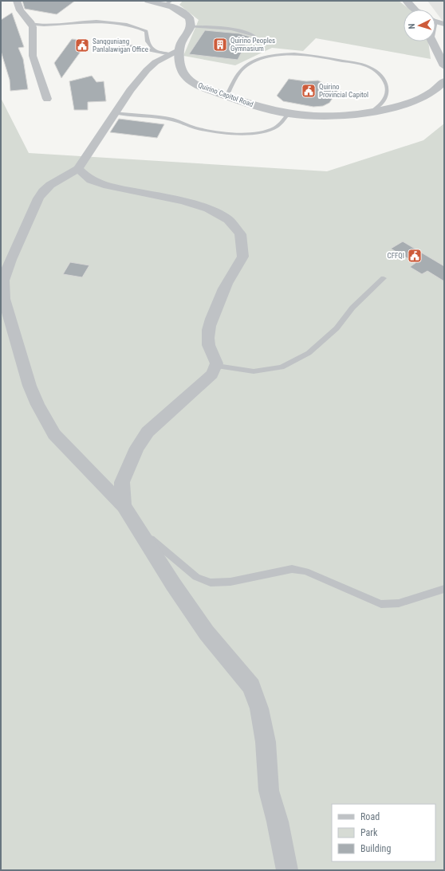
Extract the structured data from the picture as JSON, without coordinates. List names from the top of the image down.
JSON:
{
  "streets": {
    "street": ["Quirino Capitol Road"]
  },
  "places": {
    "building": ["Quirino Peoples Gymnasium"],
    "public building": ["Sangguniang Panlalawigan Office", "Quirino Provincial Capitol", "CFFQI"]
  },
  "legend": ["Road", "Park", "Building"],
  "north": "left"
}
